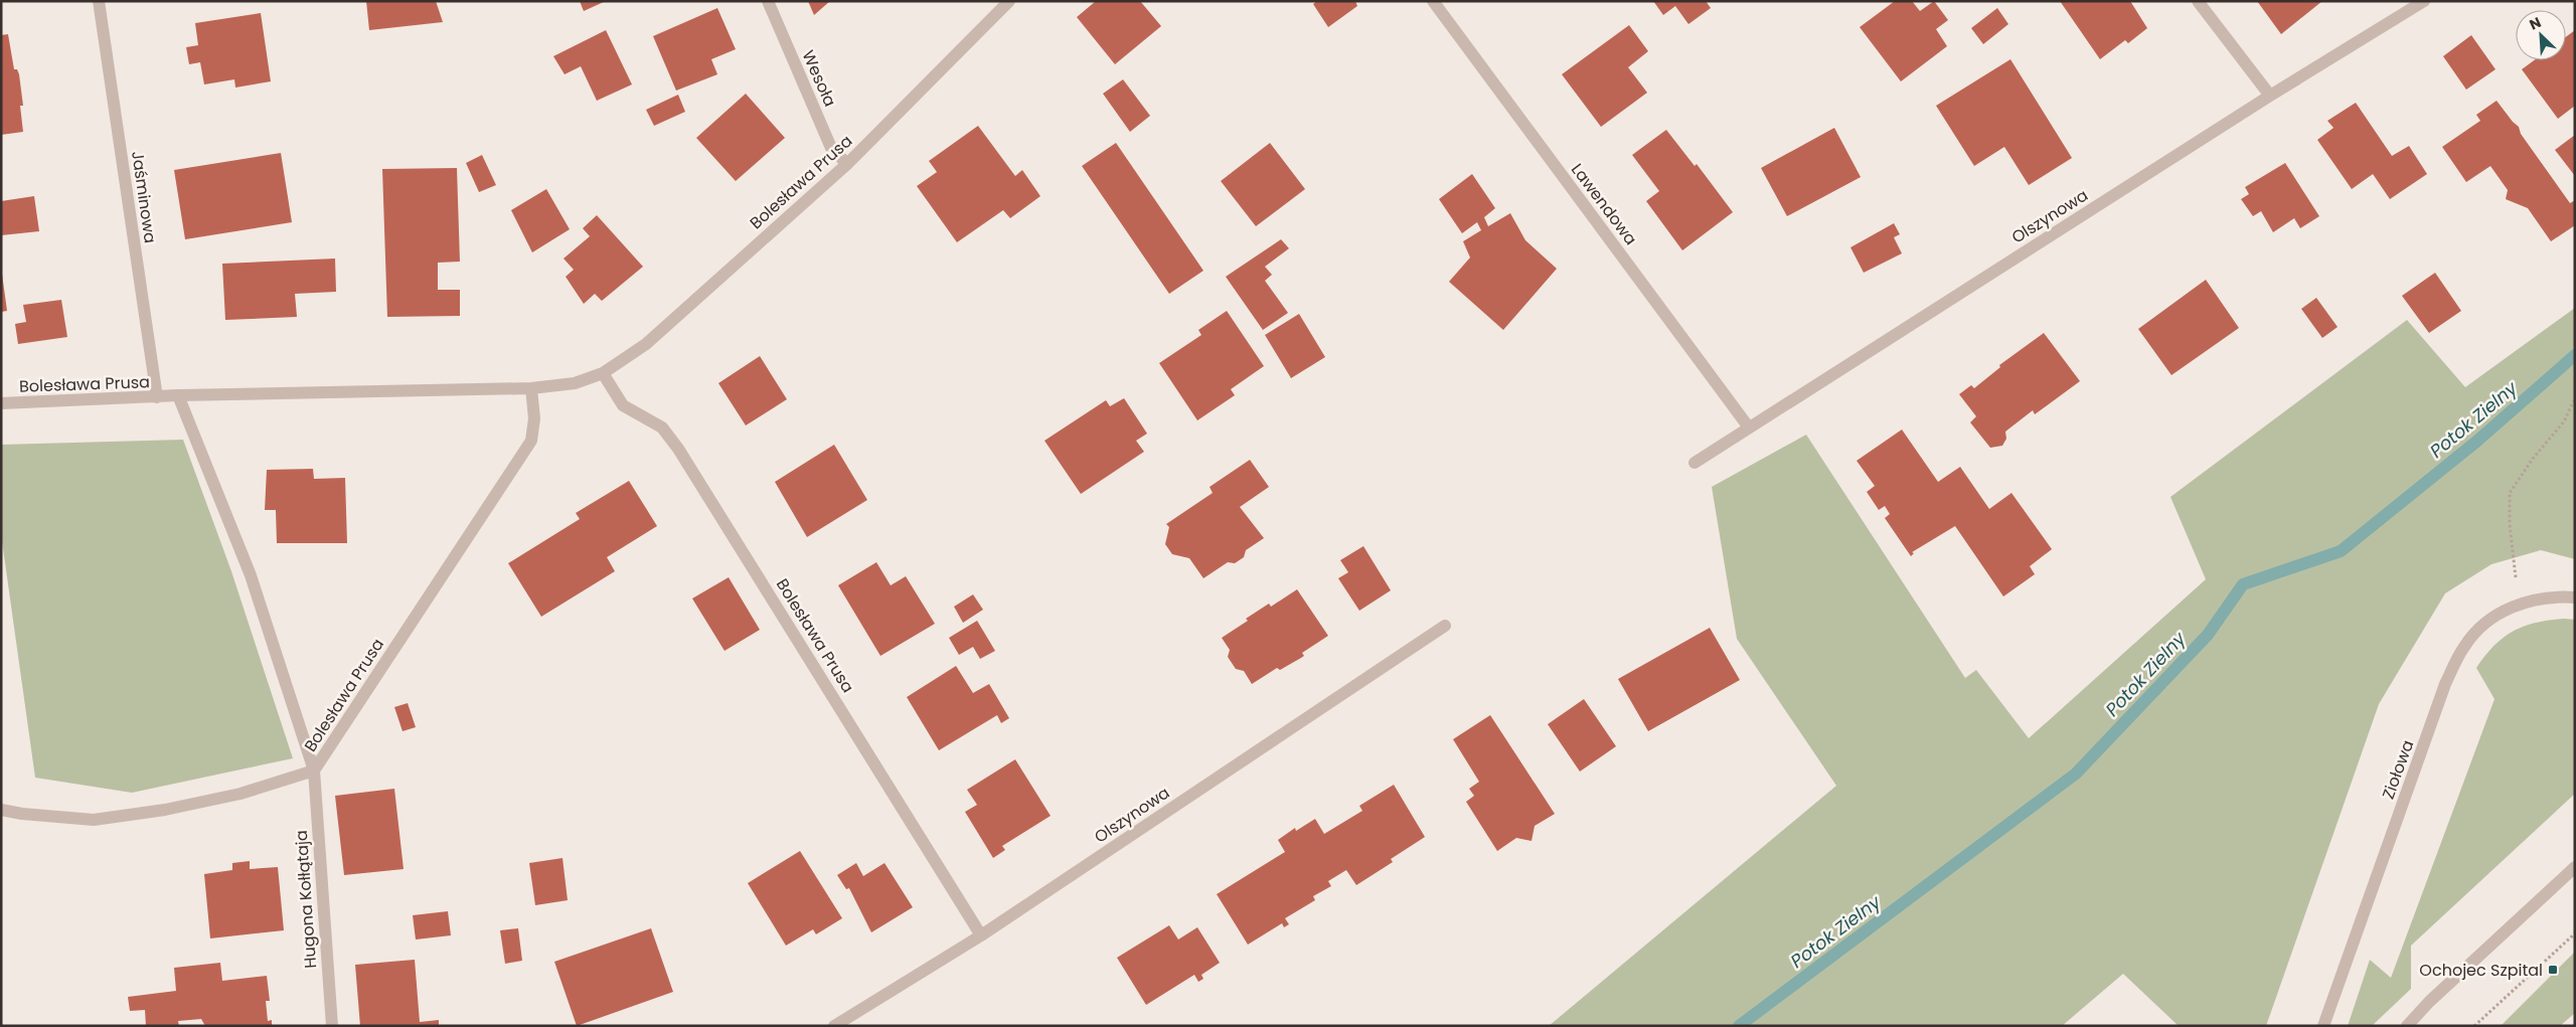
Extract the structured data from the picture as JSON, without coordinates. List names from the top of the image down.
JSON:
{
  "streets": {
    "street": [
      "Wesoła",
      "Bolesława Prusa",
      "Jaśminowa",
      "Lawendowa",
      "Olszynowa",
      "Ziołowa",
      "Hugona Kołłątaja"
    ]
  },
  "crossings": [
    ["Wesoła", "Bolesława Prusa"],
    ["Bolesława Prusa", "Jaśminowa"],
    ["Bolesława Prusa", "Olszynowa"],
    ["Bolesława Prusa", "Hugona Kołłątaja"],
    ["Lawendowa", "Olszynowa"]
  ],
  "water": ["Potok Zielny"],
  "places": {
    "transit": ["Ochojec Szpital"]
  },
  "north": "top left"
}
